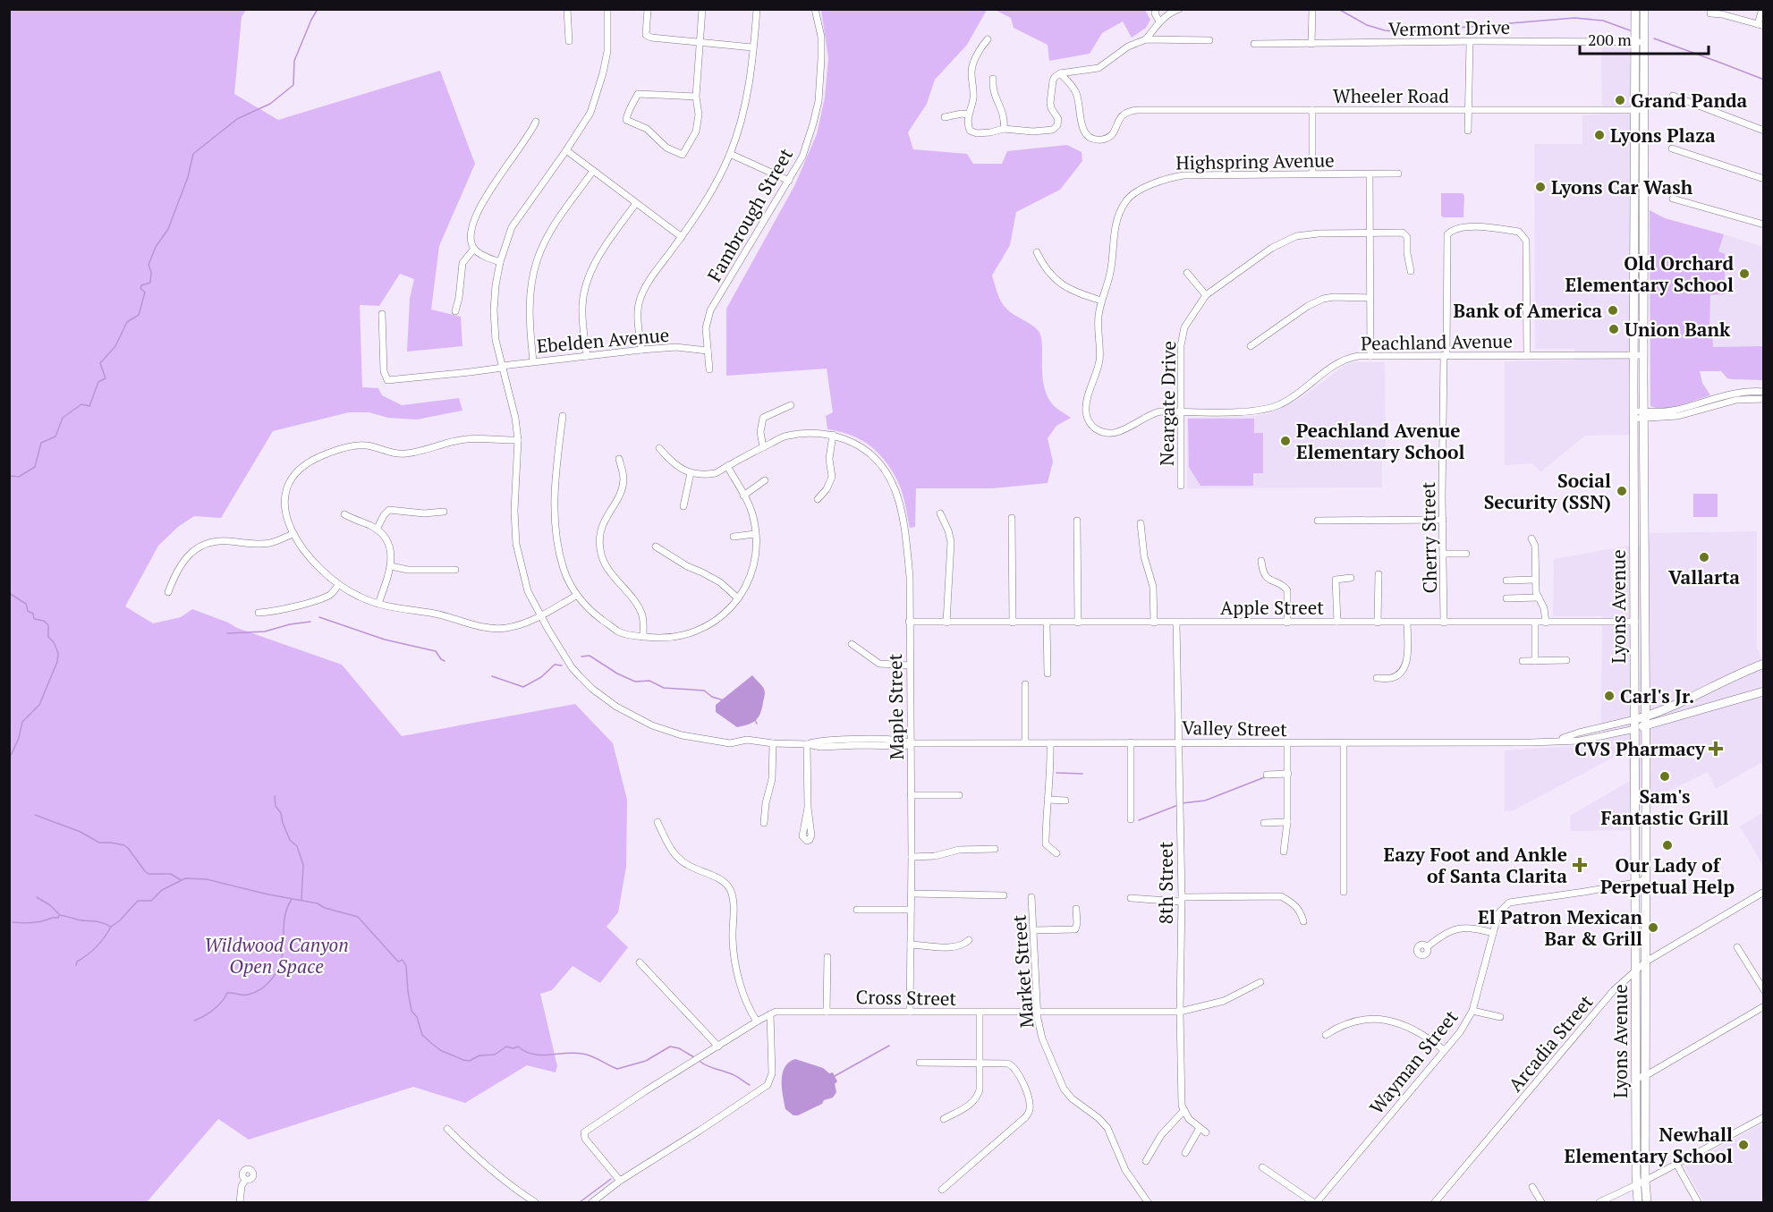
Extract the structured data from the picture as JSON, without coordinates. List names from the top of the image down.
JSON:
{
  "streets": {
    "main road": ["Lyons Avenue"],
    "street": [
      "Vermont Drive",
      "Wheeler Road",
      "Highspring Avenue",
      "Fambrough Street",
      "Ebelden Avenue",
      "Peachland Avenue",
      "Neargate Drive",
      "Cherry Street",
      "Apple Street",
      "Maple Street",
      "Valley Street",
      "8th Street",
      "Market Street",
      "Cross Street",
      "Arcadia Street",
      "Wayman Street"
    ]
  },
  "crossings": [
    ["Vermont Drive", "Lyons Avenue"],
    ["Wheeler Road", "Lyons Avenue"],
    ["Highspring Avenue", "Peachland Avenue"],
    ["Fambrough Street", "Ebelden Avenue"],
    ["Ebelden Avenue", "Valley Street"],
    ["Peachland Avenue", "Neargate Drive"],
    ["Peachland Avenue", "Cherry Street"],
    ["Peachland Avenue", "Lyons Avenue"],
    ["Cherry Street", "Apple Street"],
    ["Lyons Avenue", "Apple Street"],
    ["Lyons Avenue", "Valley Street"],
    ["Lyons Avenue", "Arcadia Street"],
    ["Lyons Avenue", "Wayman Street"],
    ["Apple Street", "Maple Street"],
    ["Apple Street", "8th Street"],
    ["Maple Street", "Valley Street"],
    ["Maple Street", "Cross Street"],
    ["Valley Street", "8th Street"],
    ["8th Street", "Cross Street"],
    ["Market Street", "Cross Street"]
  ],
  "parks": ["Wildwood Canyon Open Space"],
  "places": {
    "other": [
      "Grand Panda",
      "Lyons Plaza",
      "Lyons Car Wash",
      "Old Orchard Elementary School",
      "Bank of America",
      "Union Bank",
      "Peachland Avenue Elementary School",
      "Social Security (SSN)",
      "Vallarta",
      "Carl's Jr.",
      "Sam's Fantastic Grill",
      "Our Lady of Perpetual Help",
      "El Patron Mexican Bar & Grill",
      "Newhall Elementary School"
    ],
    "health": ["CVS Pharmacy", "Eazy Foot and Ankle of Santa Clarita"]
  },
  "scale_bar": "200 m"
}
